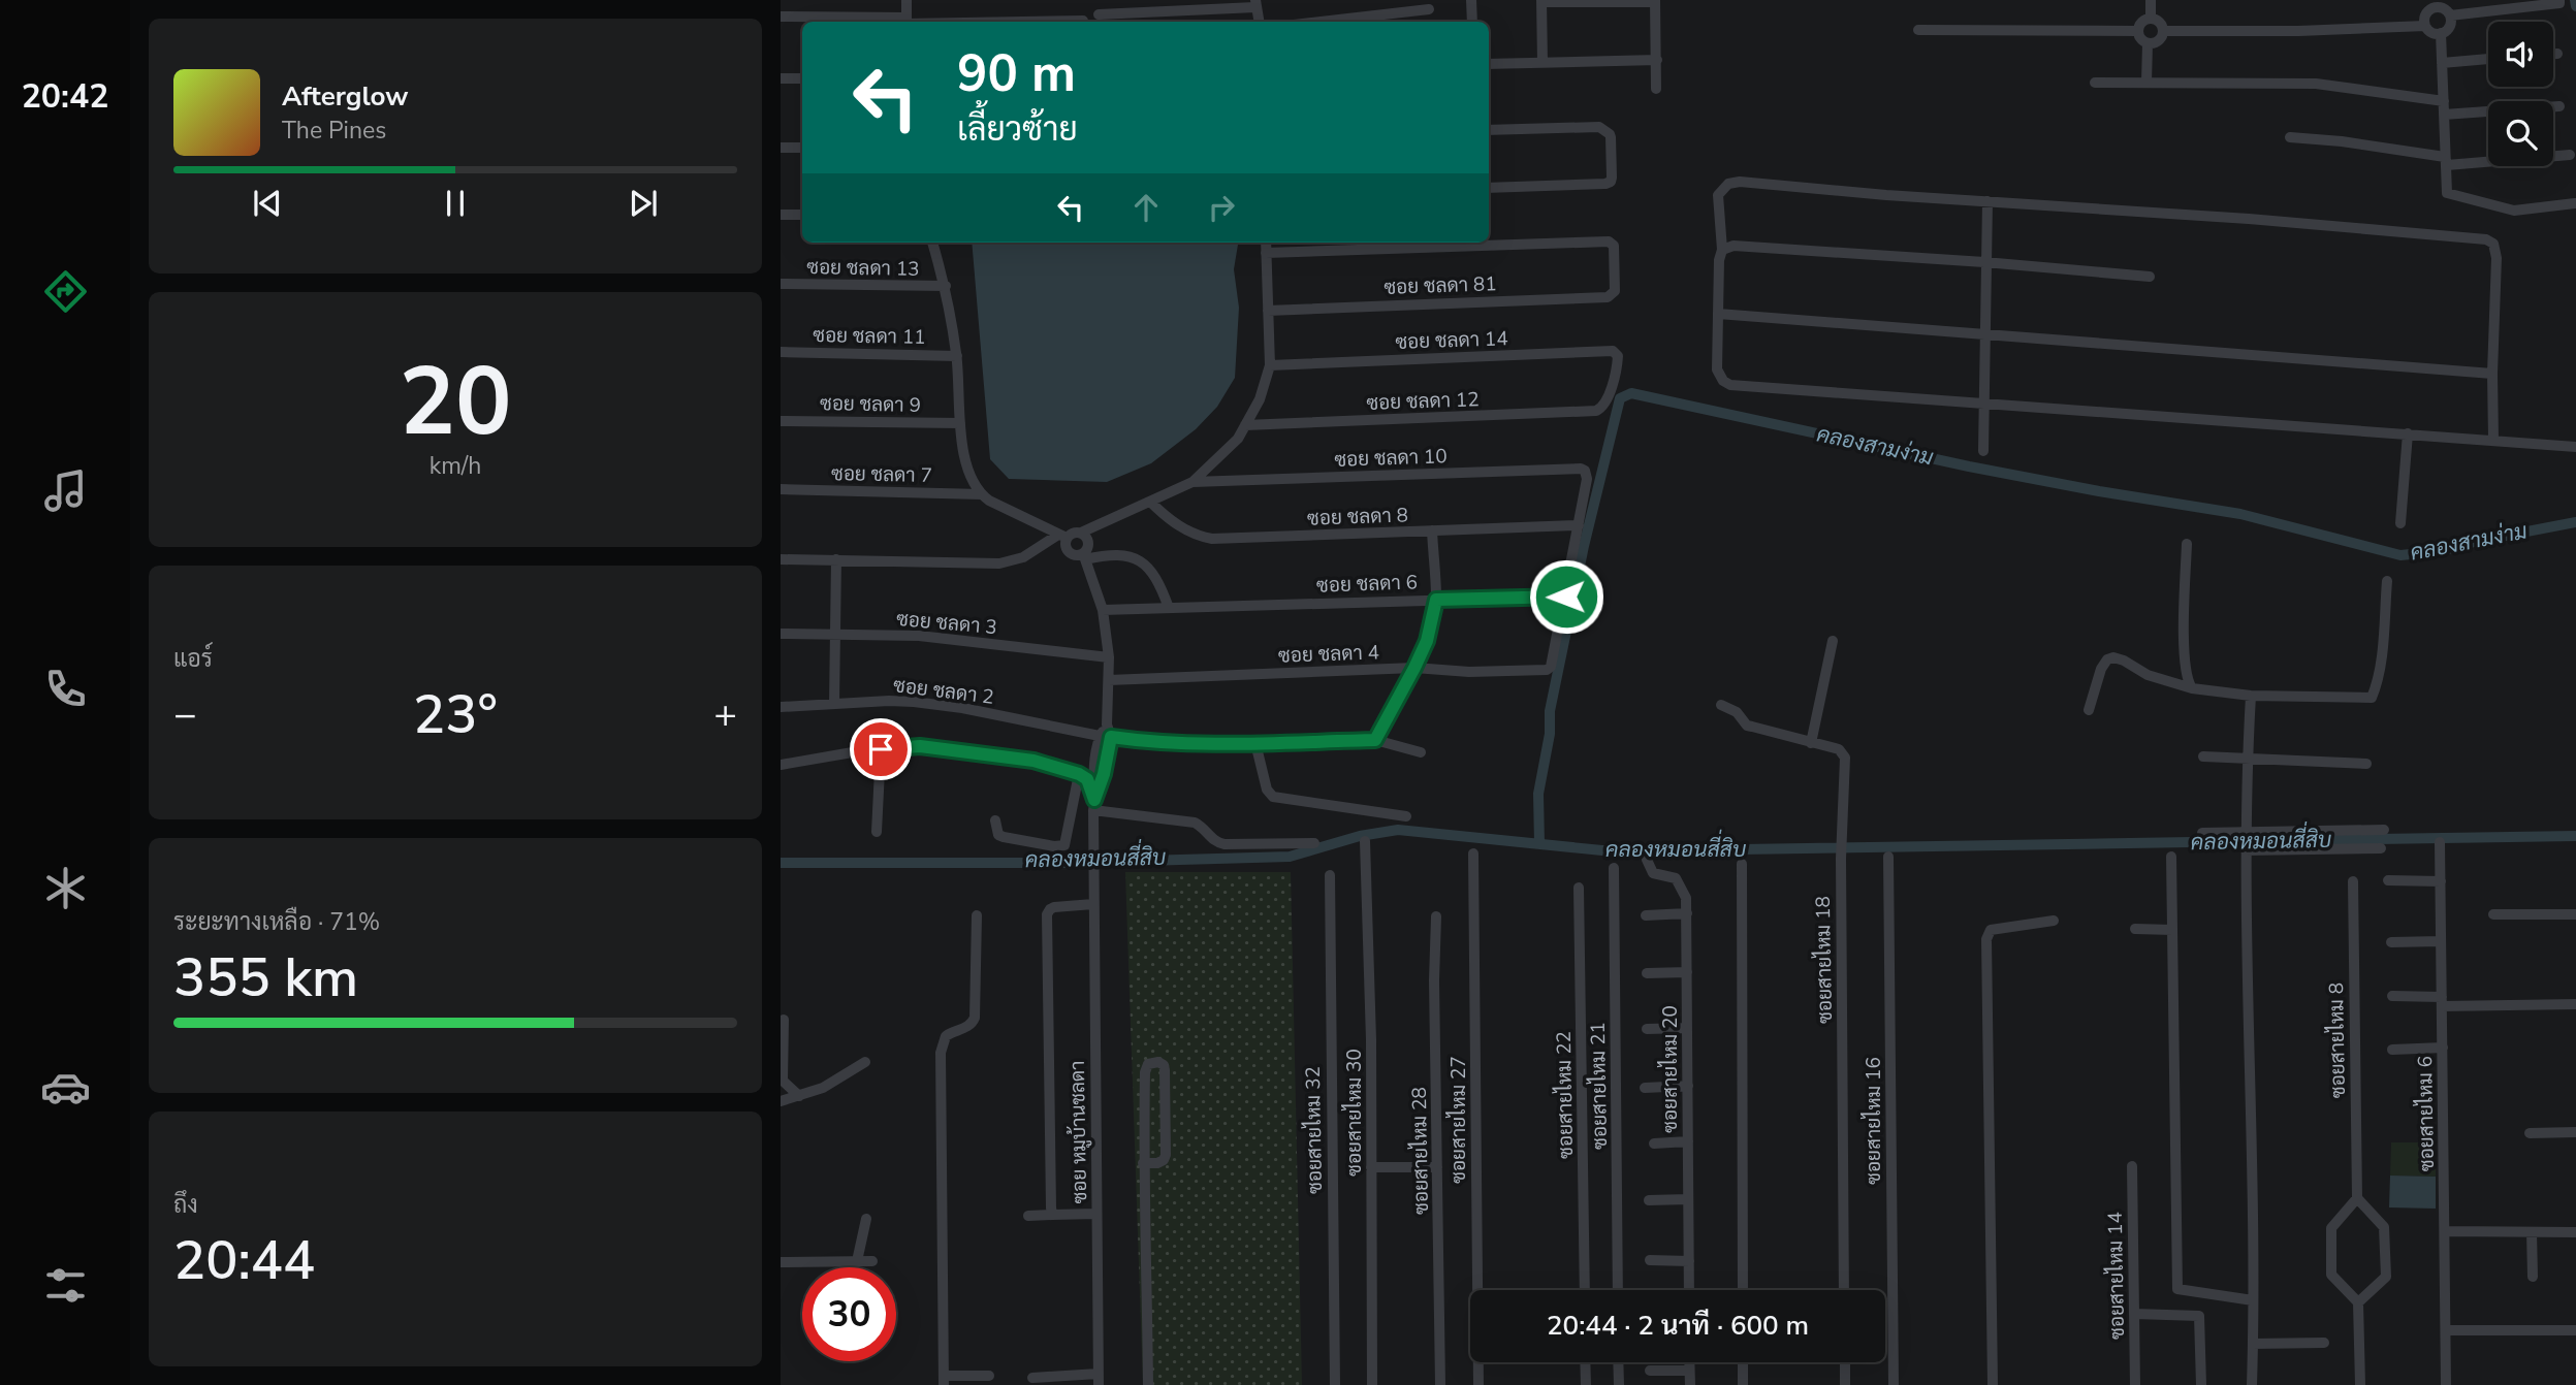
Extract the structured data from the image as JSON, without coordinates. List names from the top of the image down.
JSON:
{
  "streets": {
    "street": [
      "ซอย ชลดา 13",
      "ซอย ชลดา 81",
      "ซอย ชลดา 11",
      "ซอย ชลดา 14",
      "ซอย ชลดา 12",
      "ซอย ชลดา 9",
      "ซอย ชลดา 10",
      "ซอย ชลดา 7",
      "ซอย ชลดา 8",
      "ซอย ชลดา 6",
      "ซอย ชลดา 3",
      "ซอย ชลดา 4",
      "ซอย ชลดา 2",
      "ซอยสายไหม 18",
      "ซอยสายไหม 8",
      "ซอยสายไหม 20",
      "ซอยสายไหม 21",
      "ซอยสายไหม 22",
      "ซอยสายไหม 30",
      "ซอยสายไหม 6",
      "ซอยสายไหม 27",
      "ซอยสายไหม 16",
      "ซอยสายไหม 32",
      "ซอย หมูบ้านชลดา",
      "ซอยสายไหม 28",
      "ซอยสายไหม 14"
    ]
  },
  "crossings": [
    ["ซอย ชลดา 14", "ซอย ชลดา 12"],
    ["ซอย ชลดา 10", "ซอย ชลดา 8"],
    ["ซอย ชลดา 6", "ซอย ชลดา 4"],
    ["ซอย ชลดา 2", "ซอย หมูบ้านชลดา"]
  ],
  "water": ["คลองสามง่าม", "คลองหมอนสี่สิบ"],
  "page": {
    "tabs": "20:42",
    "turn": ["90 m", "เลี้ยวซ้าย"],
    "song": ["Afterglow", "The Pines"],
    "tile": [
      ["20", "km/h"],
      "แอร์",
      ["ระยะทางเหลือ · 71%", "355 km"],
      ["ถึง", "20:44"]
    ],
    "heat": ["−", "23°", "+"],
    "limit": "30",
    "trip": "20:44 · 2 นาที · 600 m"
  }
}
